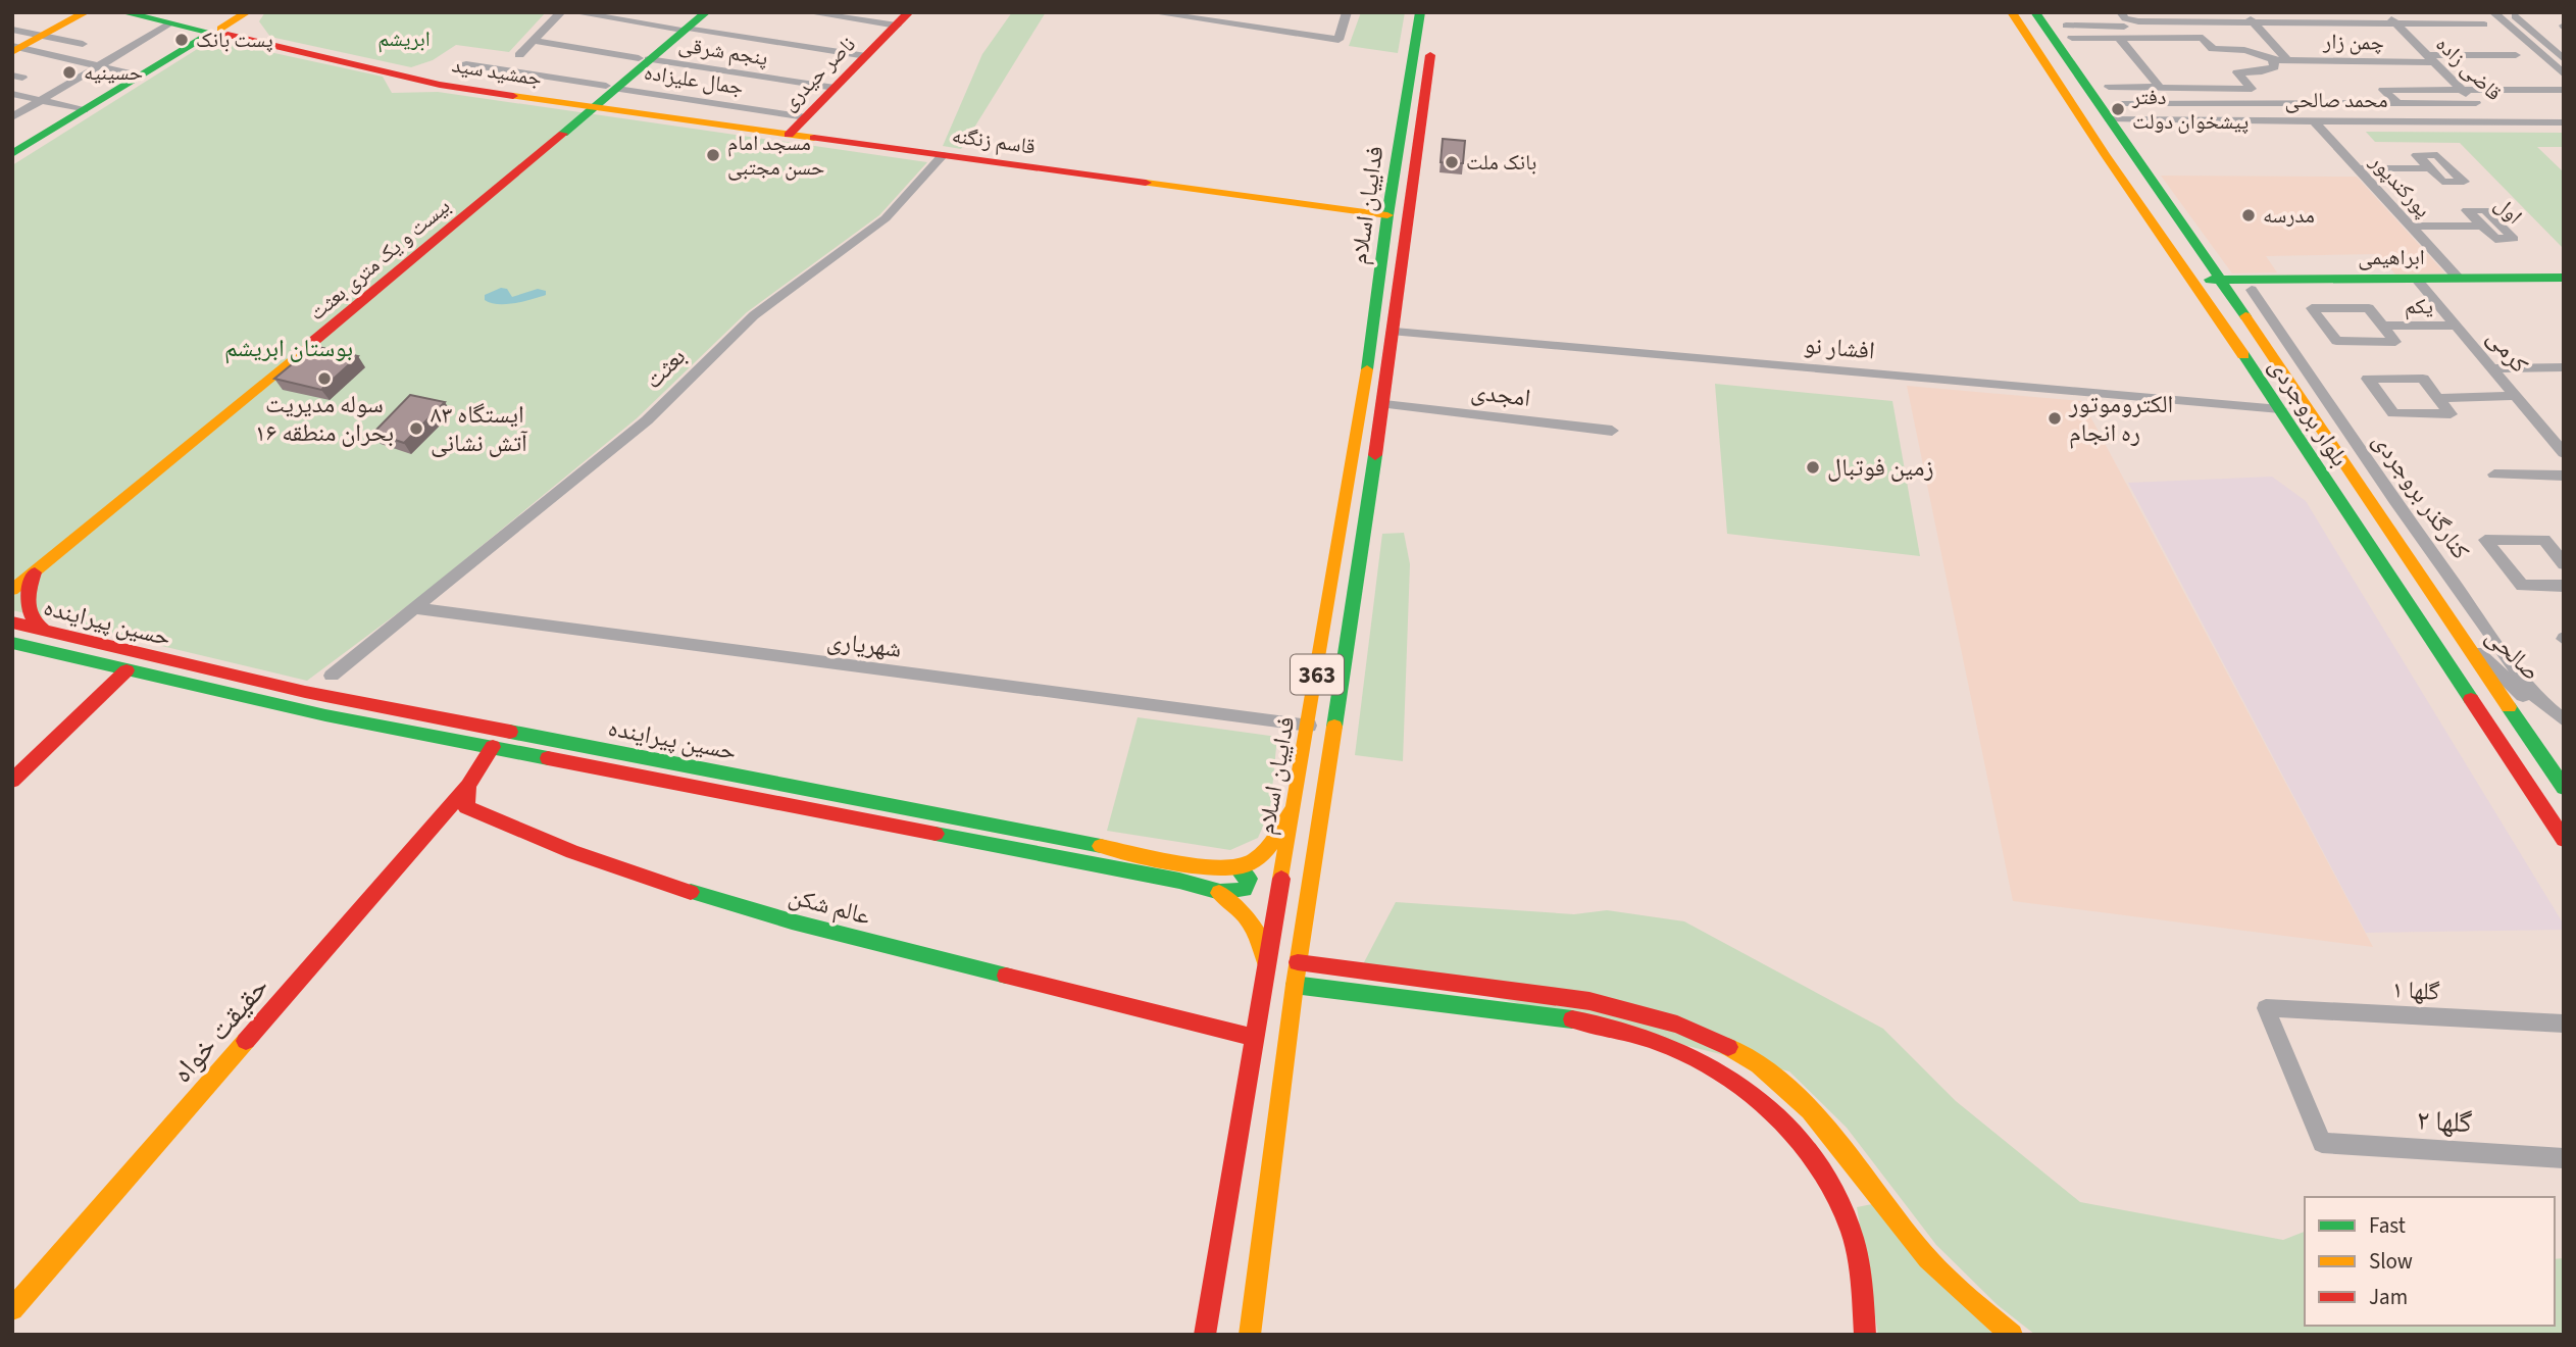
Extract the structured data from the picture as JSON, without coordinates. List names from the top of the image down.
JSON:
{
  "streets": {
    "main road": [
      "جمشید سید",
      "ناصر حیدری",
      "قاسم زنگنه",
      "فداییان اسلام",
      "ابراهیمی",
      "بیست و یک متری بعثت",
      "بلوار بروجردی",
      "حسین پیراینده",
      "363",
      "عالم شکن",
      "حقیقت خواه"
    ],
    "street": [
      "چمن زار",
      "پنجم شرقی",
      "قاضی زاده",
      "جمال علیزاده",
      "محمد صالحی",
      "پورکندپور",
      "اول",
      "یکم",
      "افشار نو",
      "کرمی",
      "بعثت",
      "امجدی",
      "کنارگذر بروجردی",
      "شهریاری",
      "صالحی",
      "گلها ۱",
      "گلها ۲"
    ]
  },
  "crossings": [
    ["چمن زار", "قاضی زاده"],
    ["پنجم شرقی", "ناصر حیدری"],
    ["پنجم شرقی", "بیست و یک متری بعثت"],
    ["قاضی زاده", "محمد صالحی"],
    ["جمشید سید", "قاسم زنگنه"],
    ["جمشید سید", "بیست و یک متری بعثت"],
    ["ناصر حیدری", "جمال علیزاده"],
    ["ناصر حیدری", "قاسم زنگنه"],
    ["جمال علیزاده", "بیست و یک متری بعثت"],
    ["محمد صالحی", "پورکندپور"],
    ["محمد صالحی", "بلوار بروجردی"],
    ["قاسم زنگنه", "فداییان اسلام"],
    ["قاسم زنگنه", "بیست و یک متری بعثت"],
    ["قاسم زنگنه", "بعثت"],
    ["پورکندپور", "اول"],
    ["پورکندپور", "ابراهیمی"],
    ["فداییان اسلام", "افشار نو"],
    ["فداییان اسلام", "امجدی"],
    ["فداییان اسلام", "شهریاری"],
    ["فداییان اسلام", "عالم شکن"],
    ["ابراهیمی", "کرمی"],
    ["ابراهیمی", "بلوار بروجردی"],
    ["یکم", "کرمی"],
    ["افشار نو", "بلوار بروجردی"],
    ["بعثت", "شهریاری"],
    ["بلوار بروجردی", "صالحی"],
    ["عالم شکن", "حقیقت خواه"],
    ["گلها ۱", "گلها ۲"]
  ],
  "parks": ["ابریشم", "بوستان ابریشم"],
  "places": [
    "پست بانک",
    "حسینیه",
    "دفتر پیشخوان دولت",
    "مسجد امام حسن مجتبی",
    "بانک ملت",
    "مدرسه",
    "سوله مدیریت بحران منطقه ۱۶",
    "الکتروموتور ره انجام",
    "ایستگاه ۸۳ آتش نشانی",
    "زمین فوتبال"
  ],
  "legend": ["Fast", "Slow", "Jam"]
}
